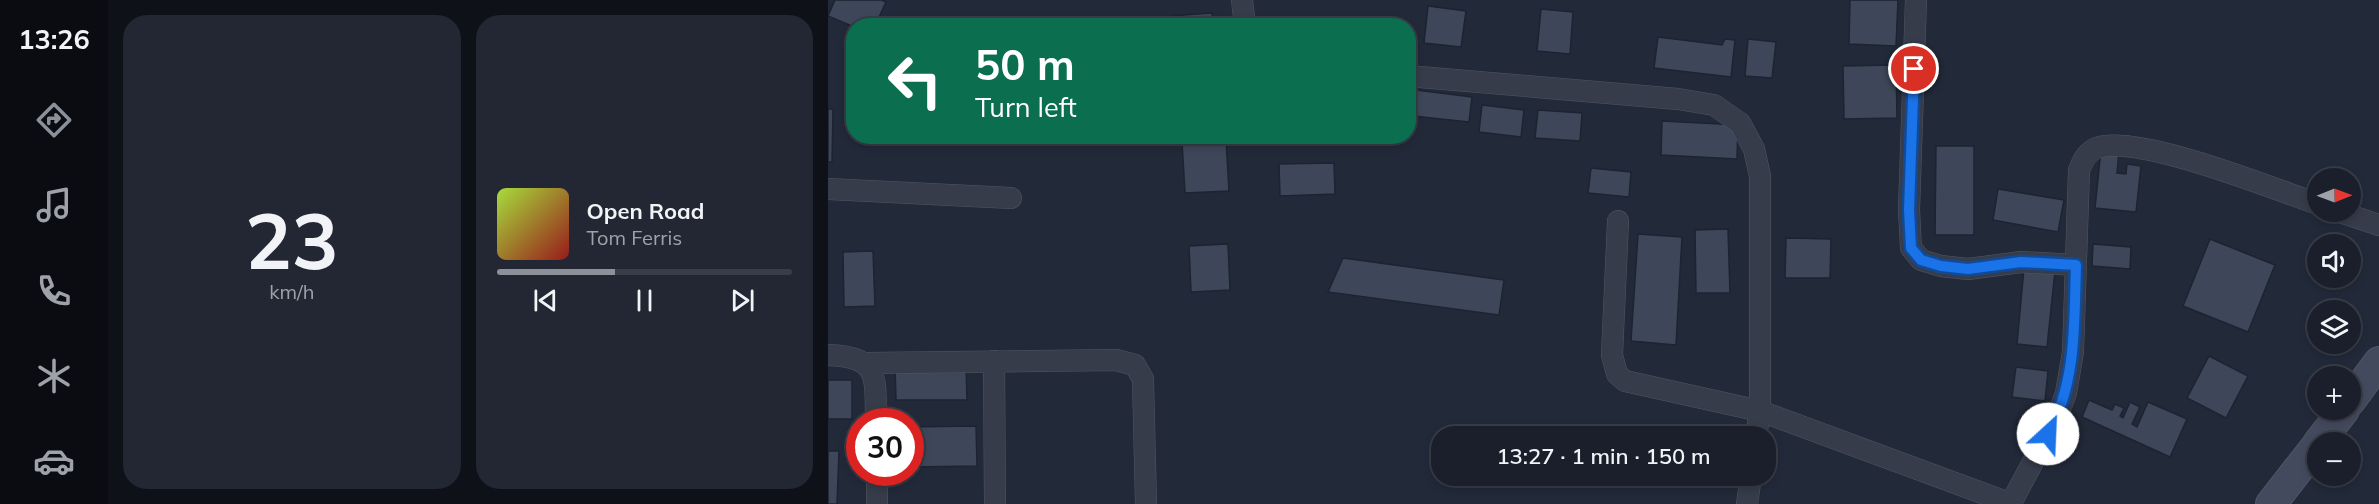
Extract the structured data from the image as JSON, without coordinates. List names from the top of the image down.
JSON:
{
  "north": "right",
  "page": {
    "tabs": "13:26",
    "tile": ["23", "km/h"],
    "turn": ["50 m", "Turn left"],
    "map_buttons": ["+", "−"],
    "song": ["Open Road", "Tom Ferris"],
    "limit": "30",
    "trip": "13:27 · 1 min · 150 m"
  }
}
